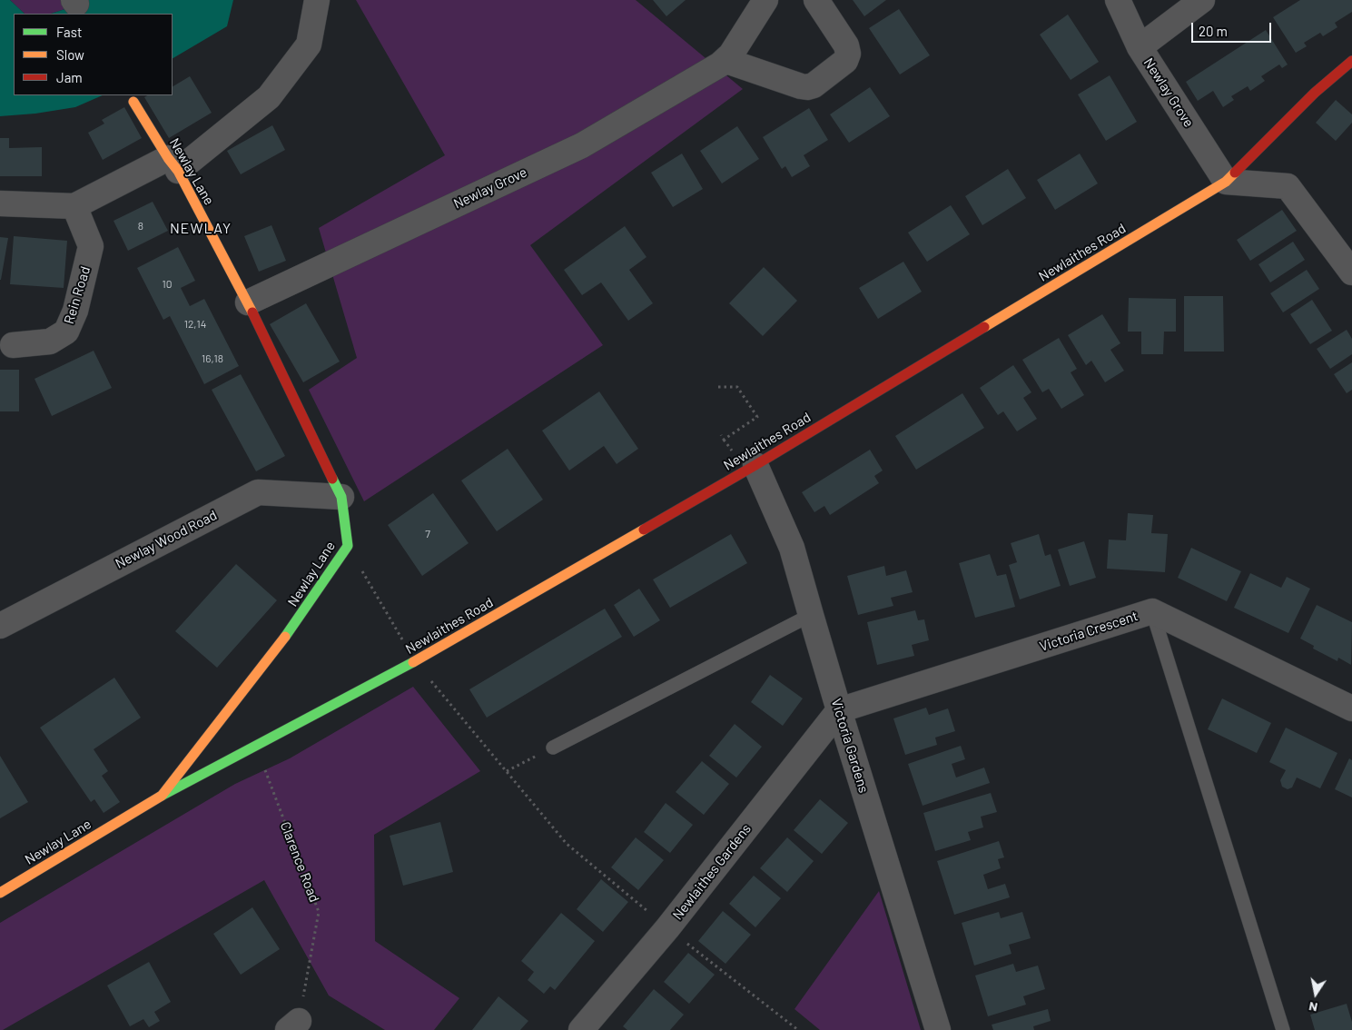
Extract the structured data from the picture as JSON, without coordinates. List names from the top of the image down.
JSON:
{
  "streets": {
    "street": [
      "Newlay Grove",
      "Newlay Lane",
      "Newlaithes Road",
      "Rein Road",
      "Newlay Wood Road",
      "Victoria Crescent",
      "Victoria Gardens",
      "Newlaithes Gardens"
    ],
    "path": ["Clarence Road"]
  },
  "crossings": [
    ["Newlay Grove", "Newlay Lane"],
    ["Newlay Grove", "Newlaithes Road"],
    ["Newlay Lane", "Newlaithes Road"],
    ["Newlay Lane", "Newlay Wood Road"],
    ["Newlaithes Road", "Victoria Gardens"],
    ["Newlaithes Road", "Clarence Road"],
    ["Victoria Crescent", "Victoria Gardens"],
    ["Victoria Crescent", "Newlaithes Gardens"],
    ["Victoria Gardens", "Newlaithes Gardens"]
  ],
  "districts": ["NEWLAY"],
  "house_numbers": [
    "8",
    "10",
    "12,14",
    "16,18",
    "7"
  ],
  "legend": ["Fast", "Slow", "Jam"],
  "scale_bar": "20 m",
  "north": "bottom"
}
